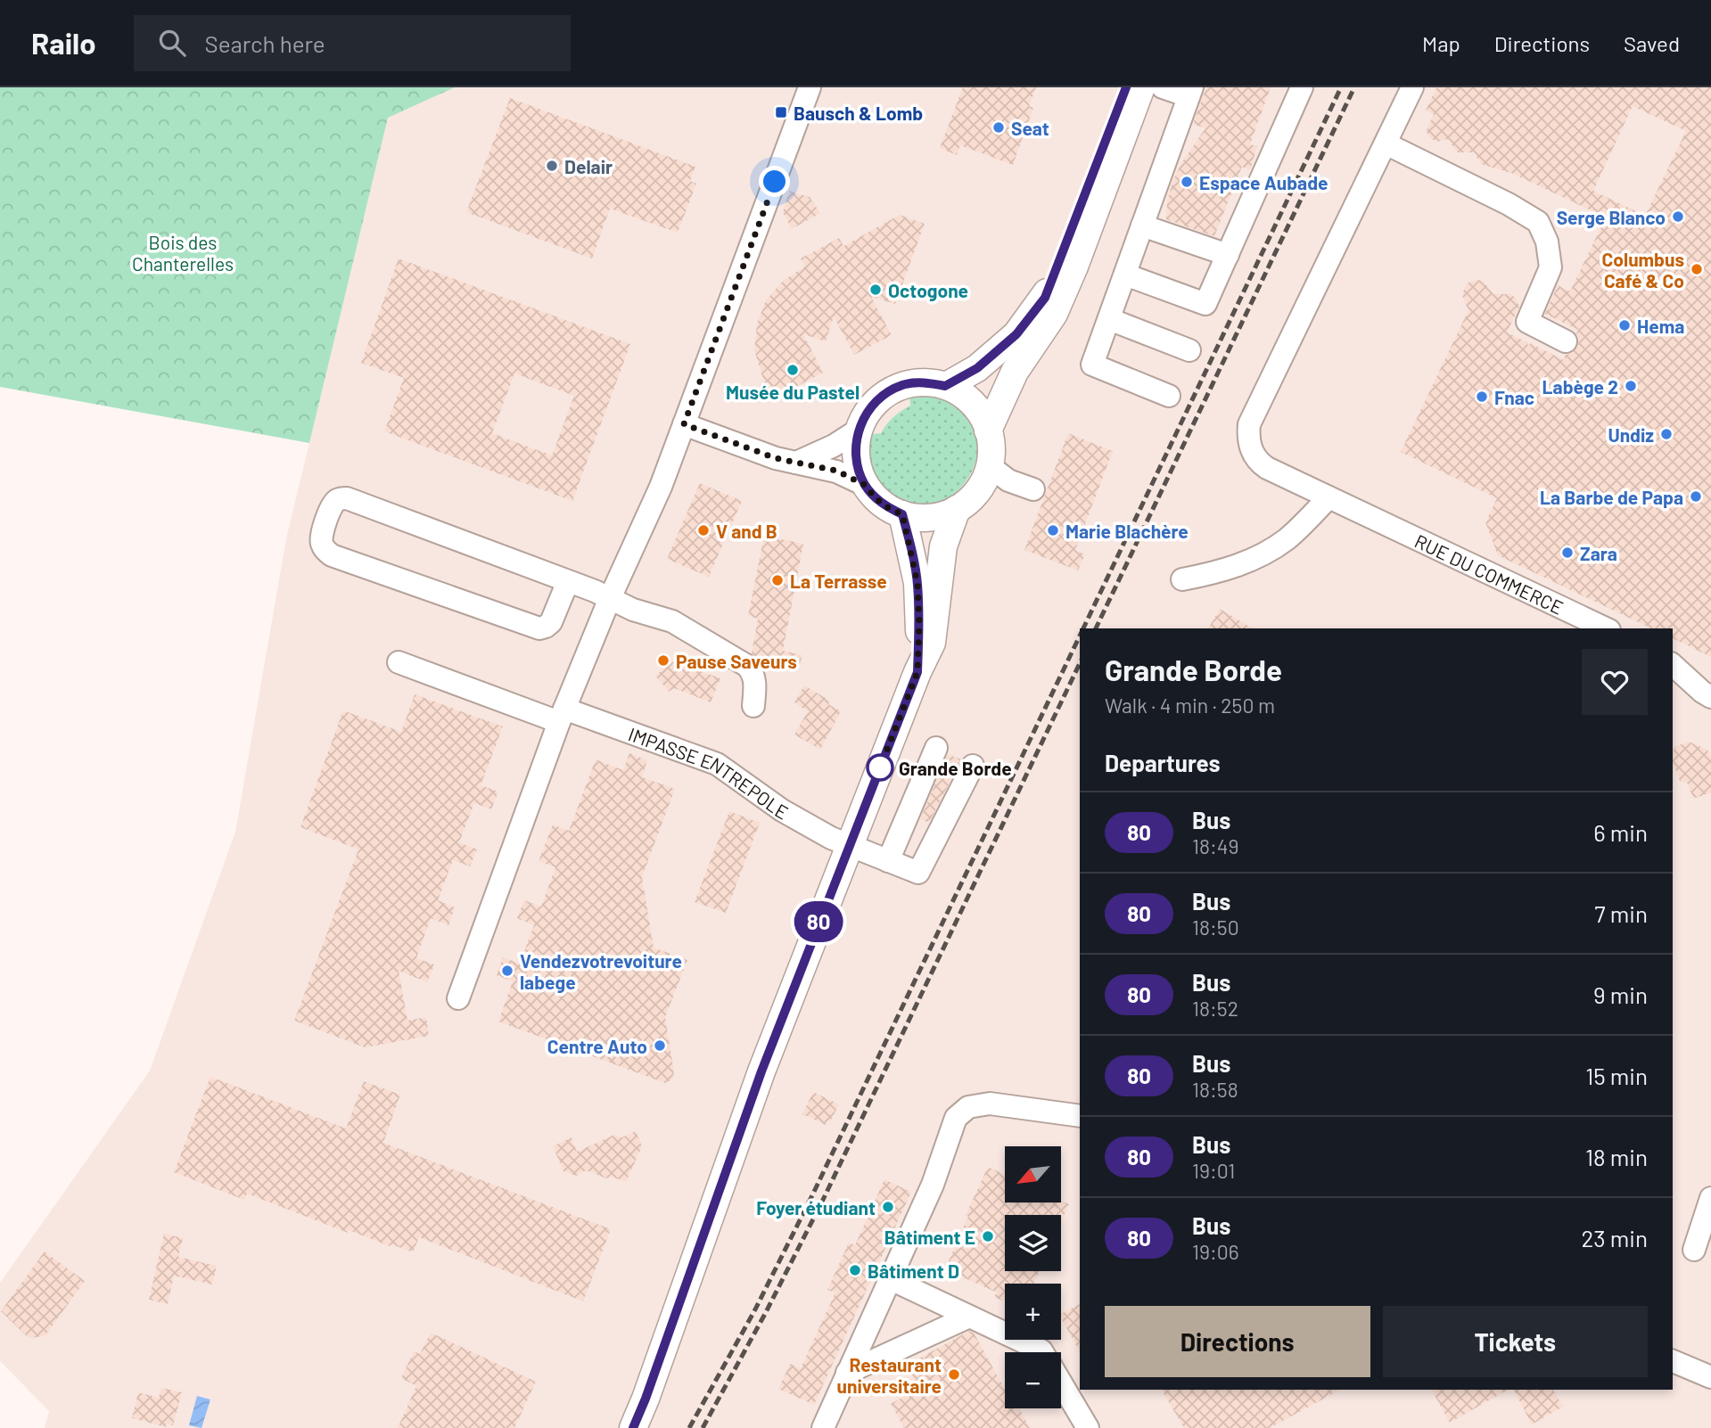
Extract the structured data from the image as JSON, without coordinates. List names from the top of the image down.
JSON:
{
  "streets": {
    "street": ["RUE DU COMMERCE", "IMPASSE ENTREPOLE"]
  },
  "parks": ["Bois des Chanterelles"],
  "places": {
    "transit": ["Bausch & Lomb"],
    "other": [
      "Seat",
      "Delair",
      "Espace Aubade",
      "Serge Blanco",
      "Columbus Café & Co",
      "Octogone",
      "Hema",
      "Musée du Pastel",
      "Labège 2",
      "Fnac",
      "Undiz",
      "La Barbe de Papa",
      "V and B",
      "Marie Blachère",
      "Zara",
      "La Terrasse",
      "Pause Saveurs",
      "Grande Borde",
      "Vendezvotrevoiture labege",
      "Centre Auto",
      "Foyer étudiant",
      "Bâtiment E",
      "Bâtiment D",
      "Restaurant universitaire"
    ]
  },
  "lines": ["bus line 80"],
  "north": "bottom left",
  "page": {
    "header": "Railo",
    "search": "Search here",
    "nav": ["Map", "Directions", "Saved"],
    "on_map": "80",
    "heading": [
      ["Grande Borde", "Walk · 4 min · 250 m"],
      "Departures"
    ],
    "list": [
      {
        "mark": "80",
        "name": "Bus",
        "note": "18:49",
        "value": "6 min"
      },
      {
        "mark": "80",
        "name": "Bus",
        "note": "18:50",
        "value": "7 min"
      },
      {
        "mark": "80",
        "name": "Bus",
        "note": "18:52",
        "value": "9 min"
      },
      {
        "mark": "80",
        "name": "Bus",
        "note": "18:58",
        "value": "15 min"
      },
      {
        "mark": "80",
        "name": "Bus",
        "note": "19:01",
        "value": "18 min"
      },
      {
        "mark": "80",
        "name": "Bus",
        "note": "19:06",
        "value": "23 min"
      }
    ],
    "map_buttons": ["+", "−"],
    "buttons": ["Directions", "Tickets"]
  }
}
